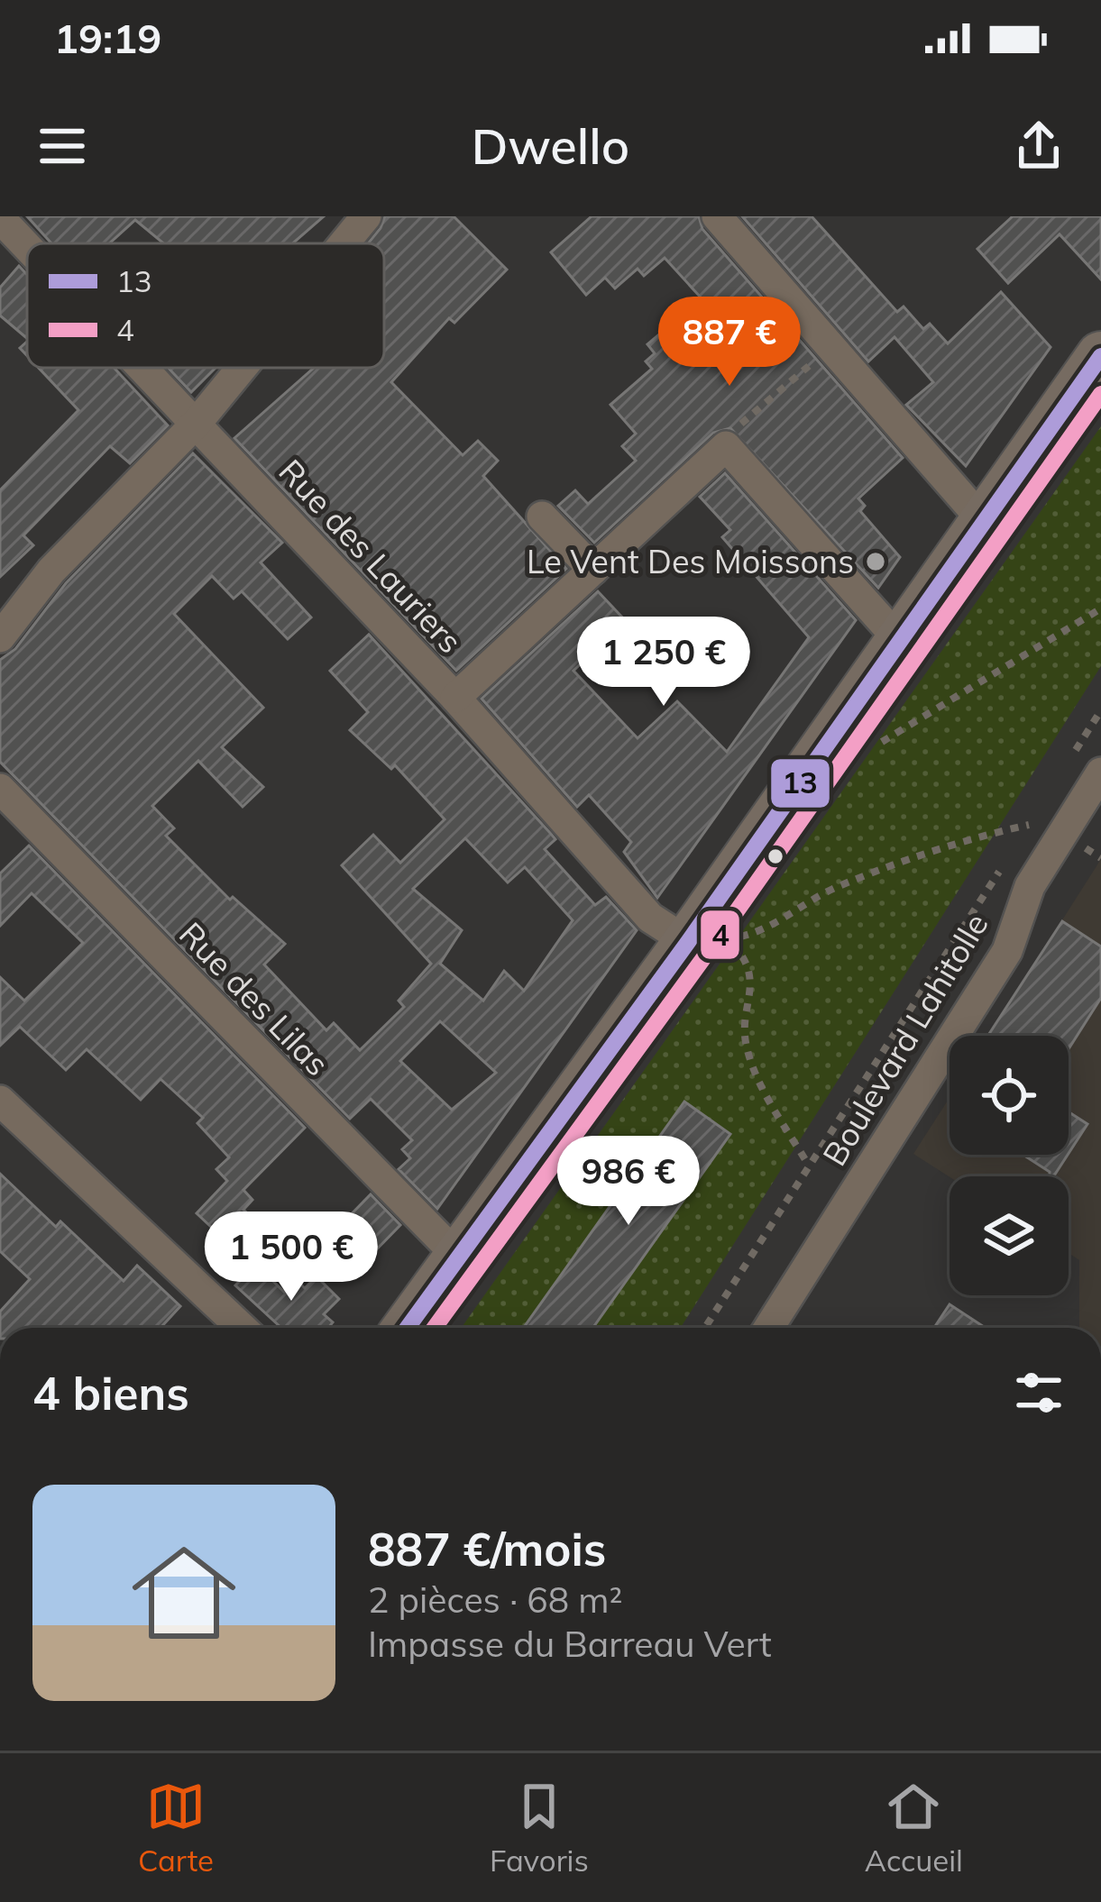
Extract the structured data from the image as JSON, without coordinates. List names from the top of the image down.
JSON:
{
  "streets": {
    "street": ["Rue des Lauriers", "Rue des Lilas", "Boulevard Lahitolle"]
  },
  "places": ["Le Vent Des Moissons"],
  "lines": ["transit line 13", "transit line 4"],
  "legend": ["13", "4"],
  "page": {
    "status": "19:19",
    "header": "Dwello",
    "price": [
      "887 €",
      "1 250 €",
      "986 €",
      "1 500 €"
    ],
    "heading": "4 biens",
    "list": [
      {
        "name": "887 €/mois",
        "note": "2 pièces · 68 m² · Impasse du Barreau Vert"
      }
    ],
    "tabs": ["Carte", "Favoris", "Accueil"]
  }
}
